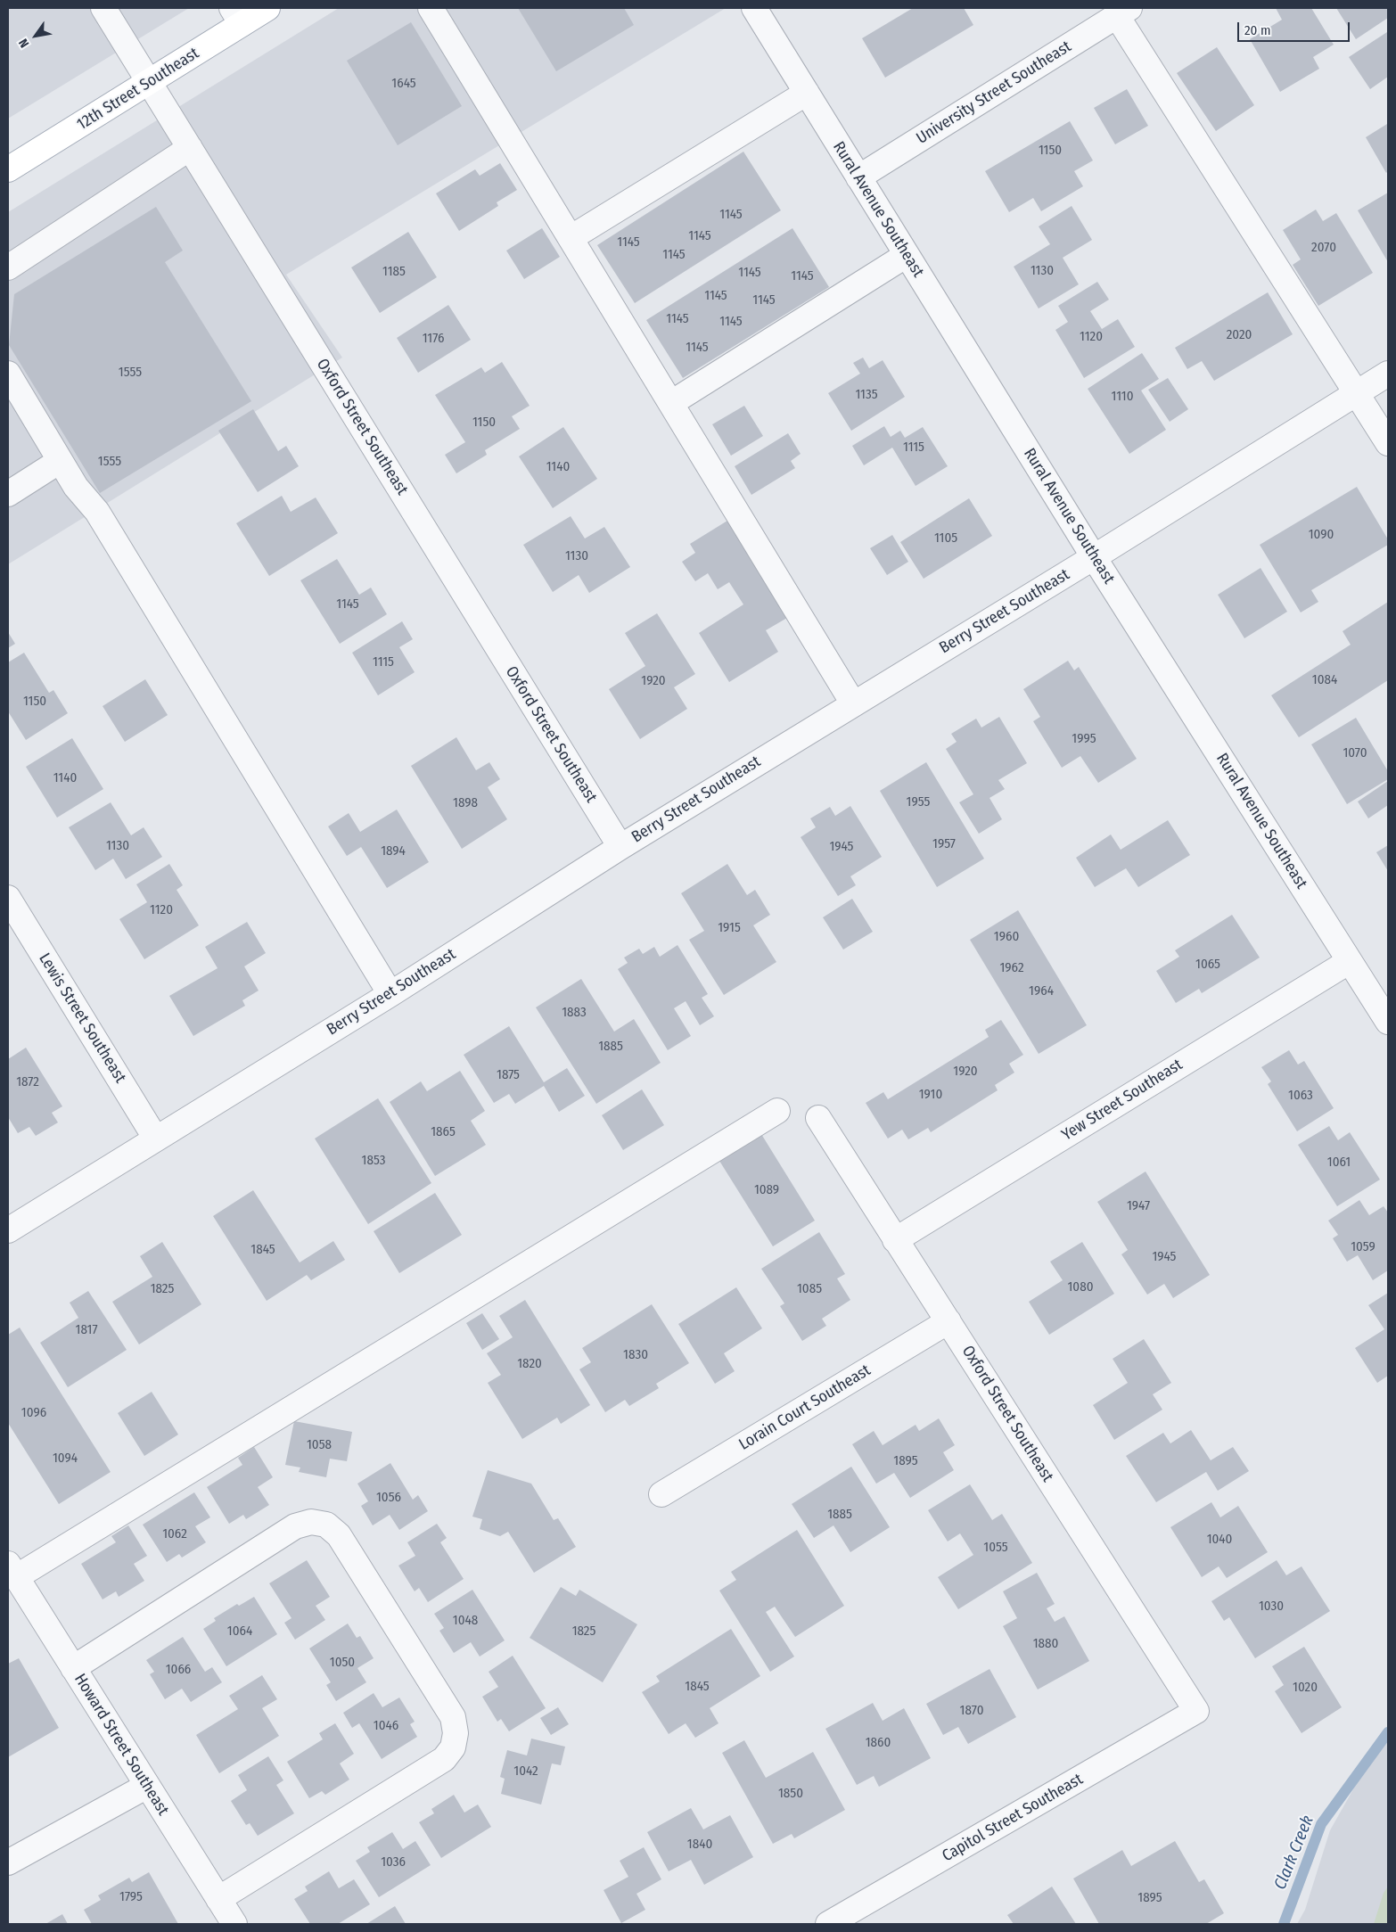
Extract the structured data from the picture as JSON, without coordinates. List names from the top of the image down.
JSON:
{
  "streets": {
    "main road": ["12th Street Southeast"],
    "street": [
      "University Street Southeast",
      "Rural Avenue Southeast",
      "Oxford Street Southeast",
      "Berry Street Southeast",
      "Lewis Street Southeast",
      "Yew Street Southeast",
      "Lorain Court Southeast",
      "Howard Street Southeast",
      "Capitol Street Southeast"
    ]
  },
  "crossings": [
    ["12th Street Southeast", "Oxford Street Southeast"],
    ["University Street Southeast", "Rural Avenue Southeast"],
    ["Rural Avenue Southeast", "Berry Street Southeast"],
    ["Rural Avenue Southeast", "Yew Street Southeast"],
    ["Oxford Street Southeast", "Berry Street Southeast"],
    ["Oxford Street Southeast", "Yew Street Southeast"],
    ["Oxford Street Southeast", "Lorain Court Southeast"],
    ["Oxford Street Southeast", "Capitol Street Southeast"],
    ["Berry Street Southeast", "Lewis Street Southeast"]
  ],
  "water": ["Clark Creek"],
  "house_numbers": [
    "1645",
    "1150",
    "1145",
    "1145",
    "1145",
    "2070",
    "1145",
    "1130",
    "1185",
    "1145",
    "1145",
    "1145",
    "1145",
    "1145",
    "1145",
    "2020",
    "1120",
    "1176",
    "1145",
    "1555",
    "1135",
    "1110",
    "1150",
    "1115",
    "1555",
    "1140",
    "1090",
    "1105",
    "1130",
    "1145",
    "1115",
    "1084",
    "1920",
    "1150",
    "1995",
    "1070",
    "1140",
    "1955",
    "1898",
    "1957",
    "1130",
    "1945",
    "1894",
    "1120",
    "1915",
    "1960",
    "1065",
    "1962",
    "1964",
    "1883",
    "1885",
    "1920",
    "1875",
    "1872",
    "1910",
    "1063",
    "1865",
    "1853",
    "1061",
    "1089",
    "1947",
    "1059",
    "1845",
    "1945",
    "1080",
    "1825",
    "1085",
    "1817",
    "1830",
    "1820",
    "1096",
    "1058",
    "1094",
    "1895",
    "1056",
    "1885",
    "1062",
    "1040",
    "1055",
    "1030",
    "1048",
    "1064",
    "1825",
    "1880",
    "1050",
    "1066",
    "1845",
    "1020",
    "1870",
    "1046",
    "1860",
    "1042",
    "1850",
    "1840",
    "1036",
    "1795",
    "1895"
  ],
  "scale_bar": "20 m",
  "north": "bottom left"
}
